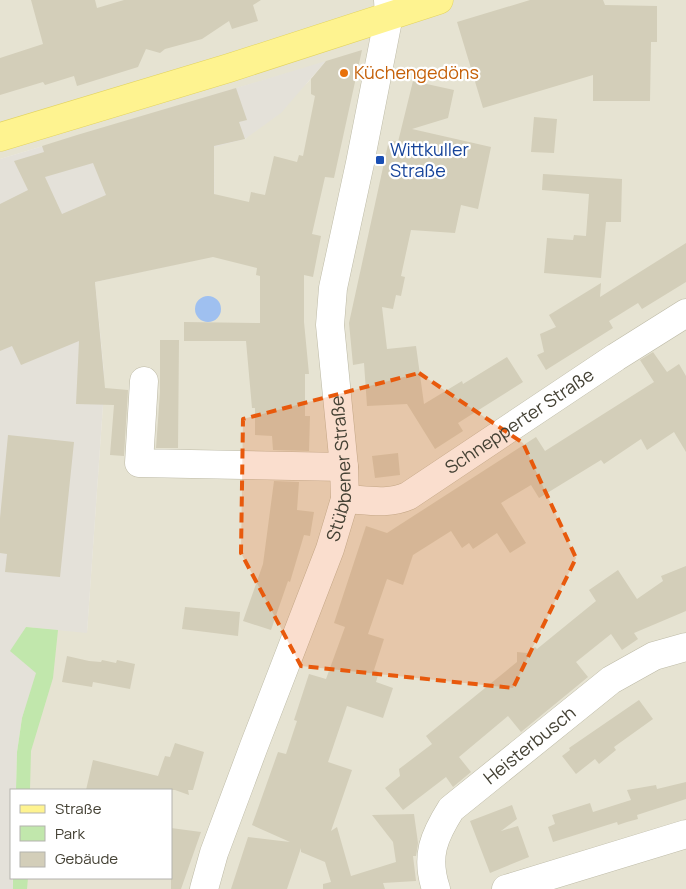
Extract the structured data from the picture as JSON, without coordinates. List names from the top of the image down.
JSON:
{
  "streets": {
    "street": ["Schnepperter Straße", "Stübbener Straße", "Heisterbusch"]
  },
  "crossings": [
    ["Schnepperter Straße", "Stübbener Straße"]
  ],
  "places": {
    "other": ["Küchengedöns"],
    "transit": ["Wittkuller Straße"]
  },
  "legend": ["Straße", "Park", "Gebäude"]
}
